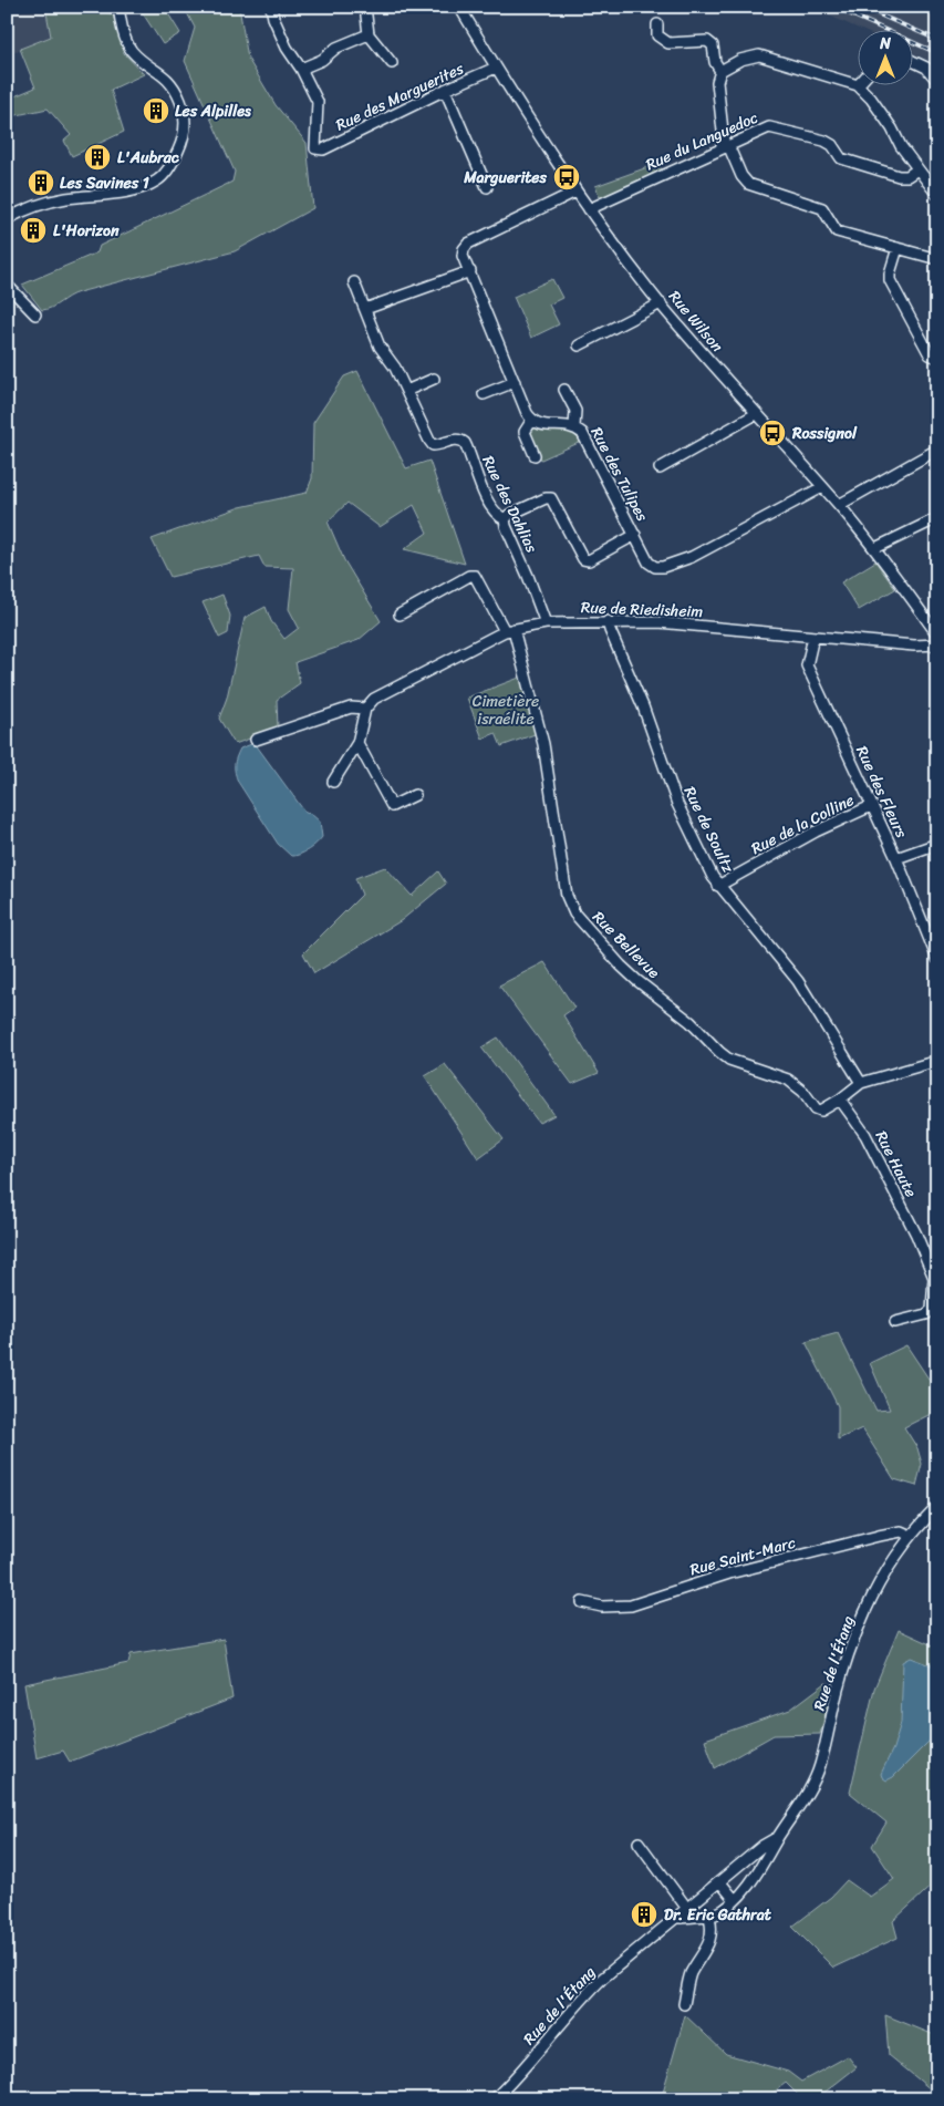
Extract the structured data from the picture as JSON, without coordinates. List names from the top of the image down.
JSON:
{
  "streets": {
    "street": [
      "Rue des Marguerites",
      "Rue du Languedoc",
      "Rue Wilson",
      "Rue des Tulipes",
      "Rue des Dahlias",
      "Rue de Riedisheim",
      "Rue des Fleurs",
      "Rue de la Colline",
      "Rue de Soultz",
      "Rue Bellevue",
      "Rue Haute",
      "Rue Saint-Marc",
      "Rue de l'Étang"
    ]
  },
  "crossings": [
    ["Rue des Marguerites", "Rue Wilson"],
    ["Rue du Languedoc", "Rue Wilson"],
    ["Rue Wilson", "Rue des Tulipes"],
    ["Rue des Dahlias", "Rue de Riedisheim"],
    ["Rue de Riedisheim", "Rue des Fleurs"],
    ["Rue de Riedisheim", "Rue de Soultz"],
    ["Rue de Riedisheim", "Rue Bellevue"],
    ["Rue des Fleurs", "Rue de la Colline"],
    ["Rue de la Colline", "Rue de Soultz"],
    ["Rue Bellevue", "Rue Haute"],
    ["Rue Saint-Marc", "Rue de l'Étang"]
  ],
  "parks": ["Cimetière israélite"],
  "places": {
    "building": [
      "Les Alpilles",
      "L'Aubrac",
      "Les Savines 1",
      "L'Horizon",
      "Dr. Eric Gathrat"
    ],
    "bus stop": ["Marguerites", "Rossignol"]
  },
  "north": "top"
}
